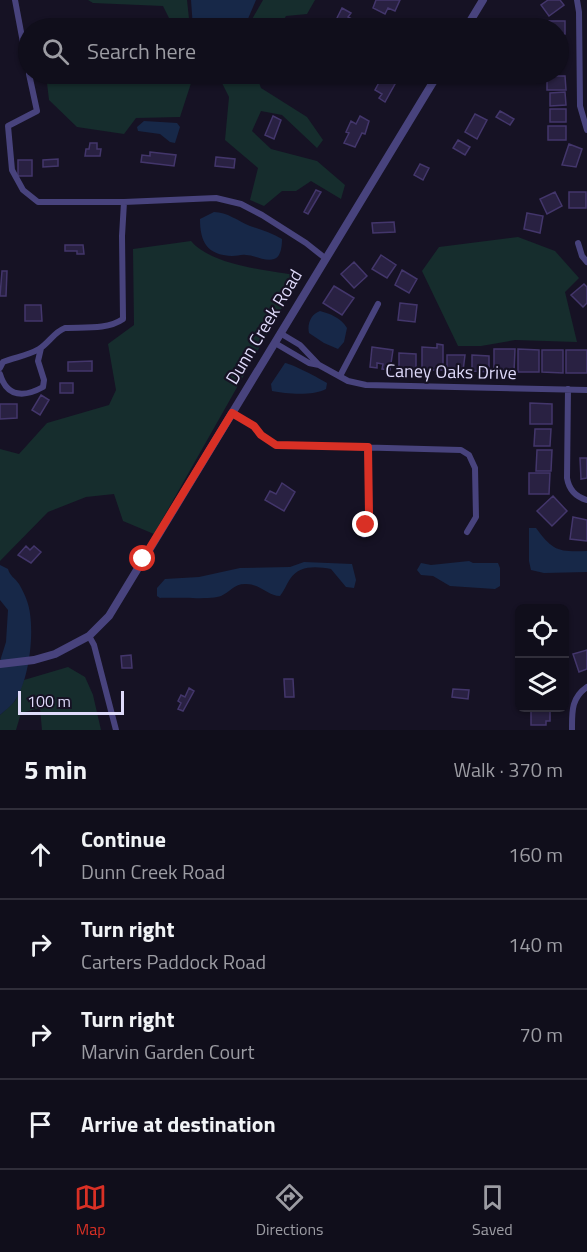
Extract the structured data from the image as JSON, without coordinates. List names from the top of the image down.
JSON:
{
  "streets": {
    "street": ["Dunn Creek Road", "Caney Oaks Drive"]
  },
  "crossings": [
    ["Dunn Creek Road", "Caney Oaks Drive"]
  ],
  "scale_bar": "100 m",
  "page": {
    "search": "Search here",
    "scale": "100 m",
    "heading": ["5 min", "Walk · 370 m"],
    "list": [
      ["Continue", "Dunn Creek Road", "160 m"],
      ["Turn right", "Carters Paddock Road", "140 m"],
      ["Turn right", "Marvin Garden Court", "70 m"],
      "Arrive at destination"
    ],
    "nav": ["Map", "Directions", "Saved"]
  }
}
